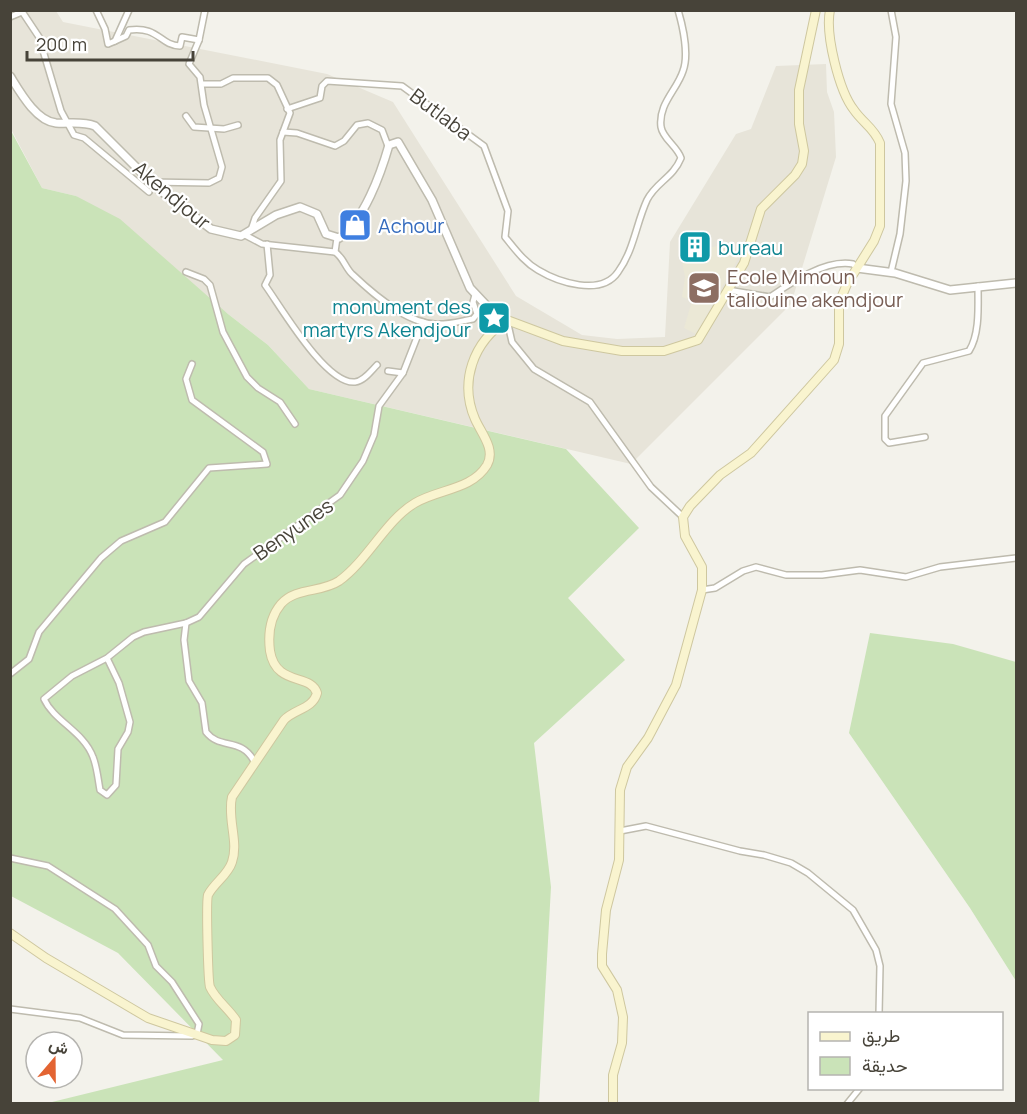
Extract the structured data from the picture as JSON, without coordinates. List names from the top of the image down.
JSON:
{
  "streets": {
    "street": ["Butlaba", "Akendjour", "Benyunes"]
  },
  "places": {
    "shop": ["Achour"],
    "building": ["bureau"],
    "school or university": ["Ecole Mimoun taliouine akendjour"],
    "place": ["monument des martyrs Akendjour"]
  },
  "legend": ["طريق", "حديقة"],
  "scale_bar": "200 m",
  "north": "top"
}
